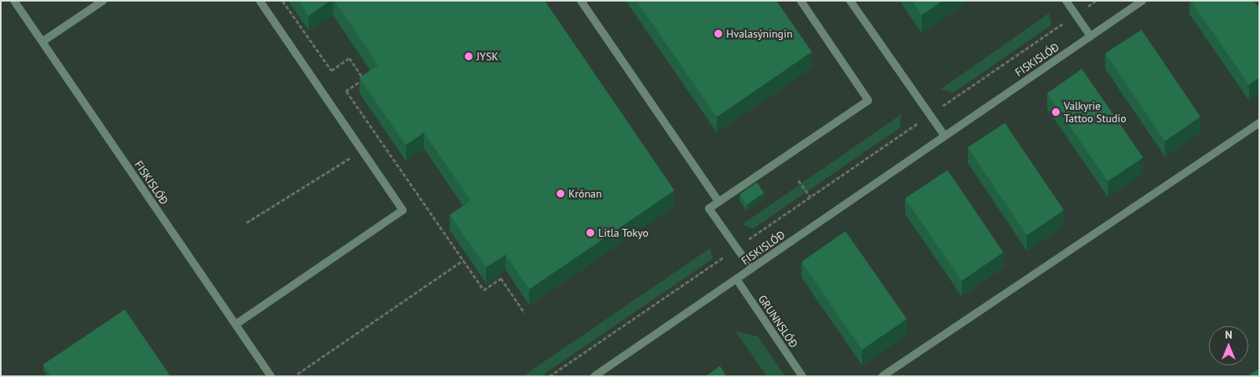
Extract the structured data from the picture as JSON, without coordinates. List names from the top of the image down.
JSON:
{
  "streets": {
    "street": ["FISKISLÓÐ", "GRUNNSLÓÐ"]
  },
  "crossings": [
    ["FISKISLÓÐ", "GRUNNSLÓÐ"]
  ],
  "places": [
    "Hvalasýningin",
    "JYSK",
    "Valkyrie Tattoo Studio",
    "Krónan",
    "Litla Tokyo"
  ],
  "north": "top"
}
